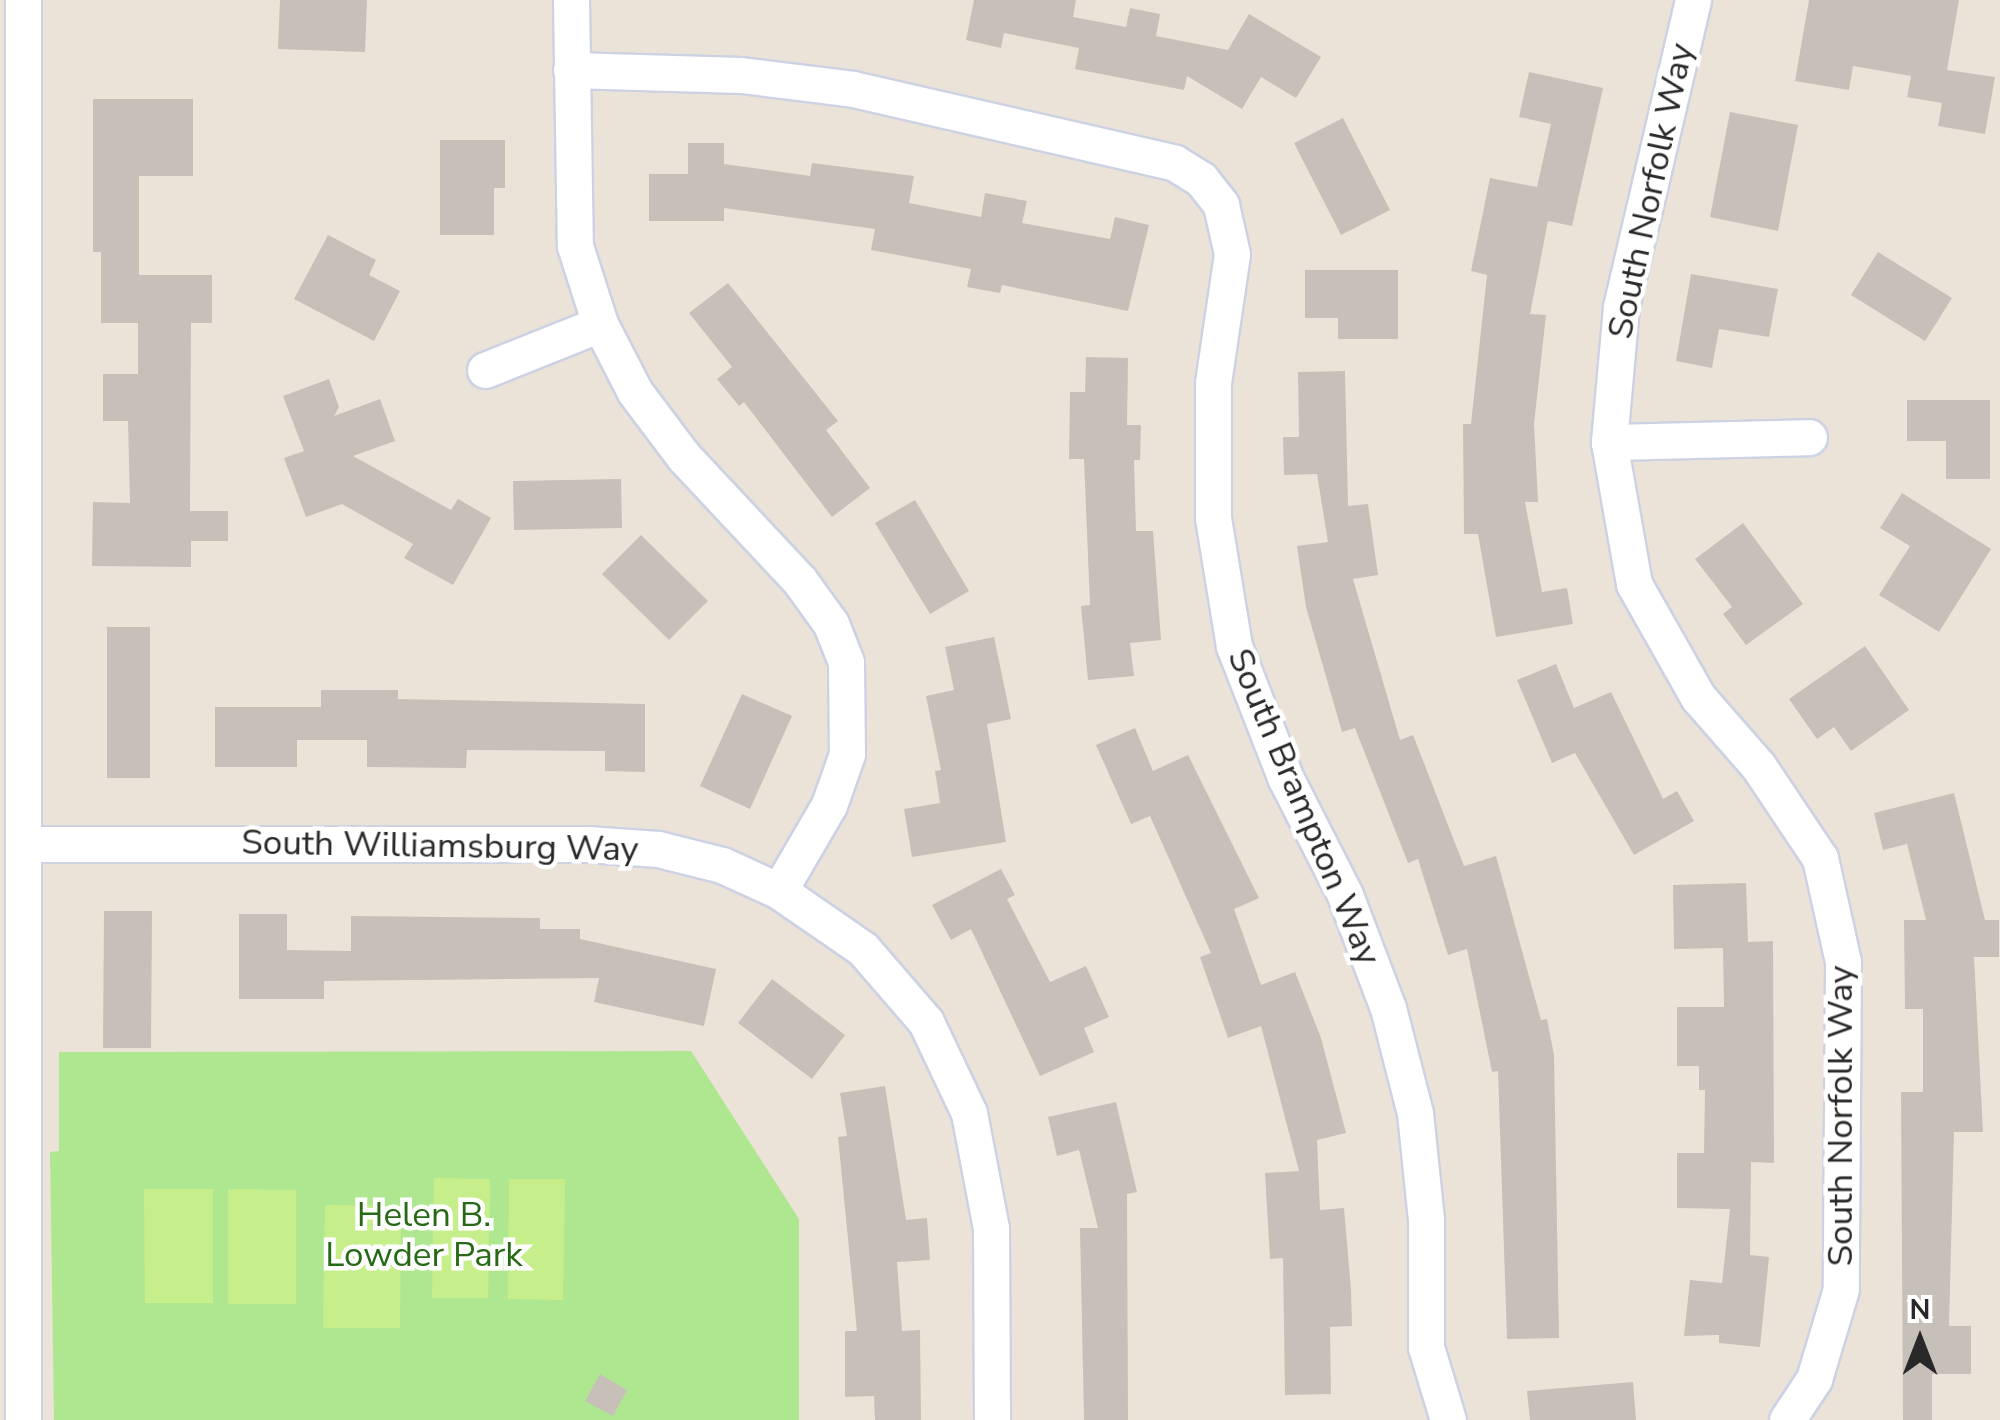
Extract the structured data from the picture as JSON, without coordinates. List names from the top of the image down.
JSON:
{
  "streets": {
    "street": ["South Norfolk Way", "South Brampton Way", "South Williamsburg Way"]
  },
  "parks": ["Helen B. Lowder Park"],
  "north": "top"
}
